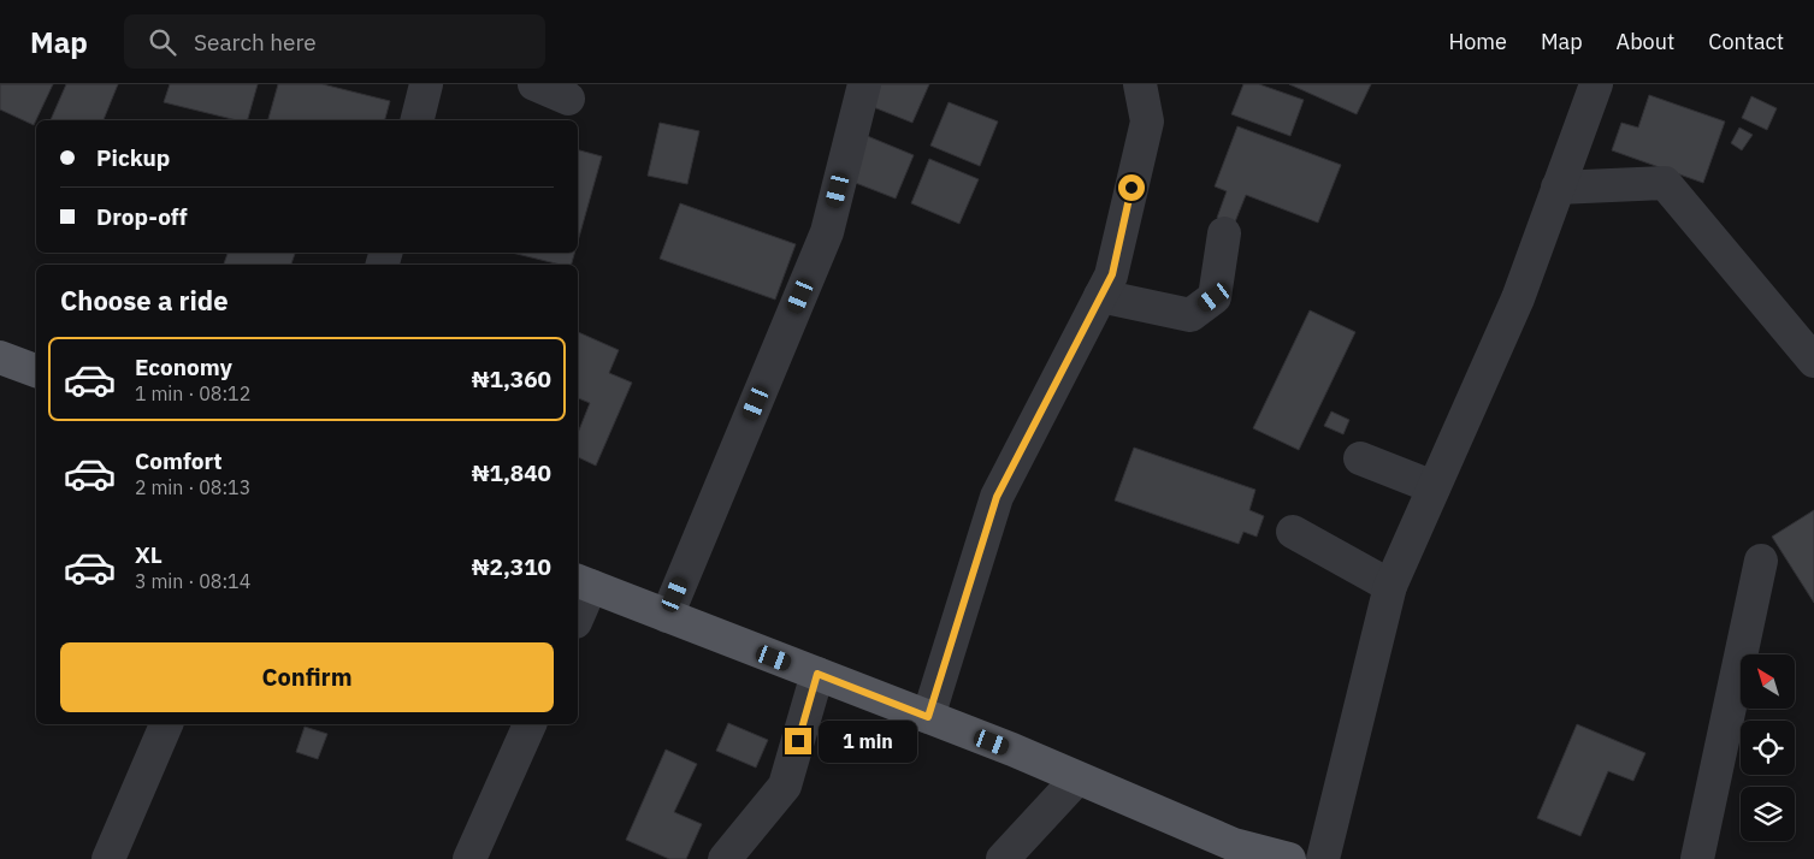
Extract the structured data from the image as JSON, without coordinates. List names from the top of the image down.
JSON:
{
  "north": "top left",
  "page": {
    "header": "Map",
    "search": "Search here",
    "nav": [
      "Home",
      "Map",
      "About",
      "Contact"
    ],
    "banner": ["Pickup", "Drop-off"],
    "heading": "Choose a ride",
    "list": [
      {
        "name": "Economy",
        "note": "1 min · 08:12",
        "value": "₦1,360"
      },
      {
        "name": "Comfort",
        "note": "2 min · 08:13",
        "value": "₦1,840"
      },
      {
        "name": "XL",
        "note": "3 min · 08:14",
        "value": "₦2,310"
      }
    ],
    "buttons": "Confirm",
    "bubble": "1 min"
  }
}
